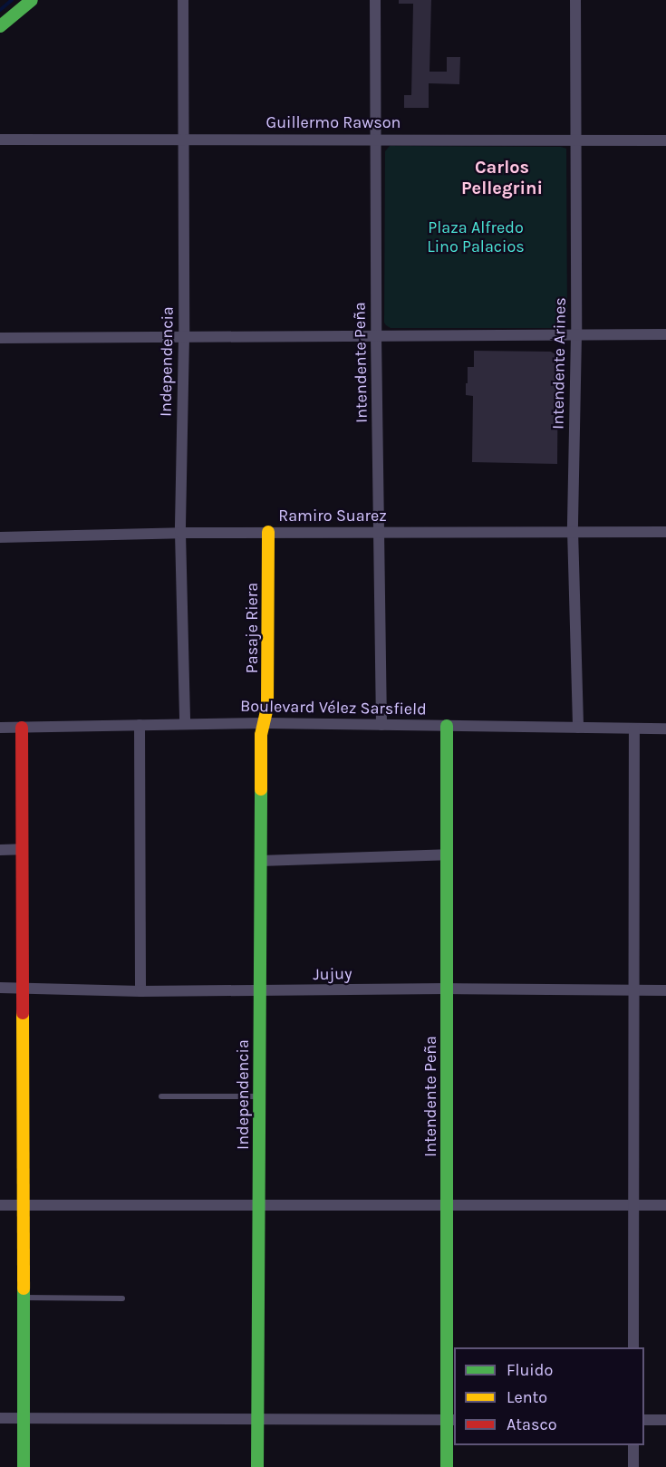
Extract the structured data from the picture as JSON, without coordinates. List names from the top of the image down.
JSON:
{
  "streets": {
    "main road": ["Independencia", "Intendente Peña", "Pasaje Riera"],
    "street": [
      "Guillermo Rawson",
      "Intendente Arines",
      "Ramiro Suarez",
      "Boulevard Vélez Sarsfield",
      "Jujuy"
    ]
  },
  "crossings": [
    ["Guillermo Rawson", "Independencia"],
    ["Guillermo Rawson", "Intendente Peña"],
    ["Guillermo Rawson", "Intendente Arines"],
    ["Independencia", "Ramiro Suarez"],
    ["Independencia", "Pasaje Riera"],
    ["Independencia", "Boulevard Vélez Sarsfield"],
    ["Independencia", "Jujuy"],
    ["Intendente Peña", "Ramiro Suarez"],
    ["Intendente Peña", "Boulevard Vélez Sarsfield"],
    ["Intendente Peña", "Jujuy"],
    ["Intendente Arines", "Ramiro Suarez"],
    ["Intendente Arines", "Boulevard Vélez Sarsfield"],
    ["Ramiro Suarez", "Pasaje Riera"],
    ["Pasaje Riera", "Boulevard Vélez Sarsfield"]
  ],
  "districts": ["Carlos Pellegrini"],
  "parks": ["Plaza Alfredo Lino Palacios"],
  "legend": ["Fluido", "Lento", "Atasco"]
}
